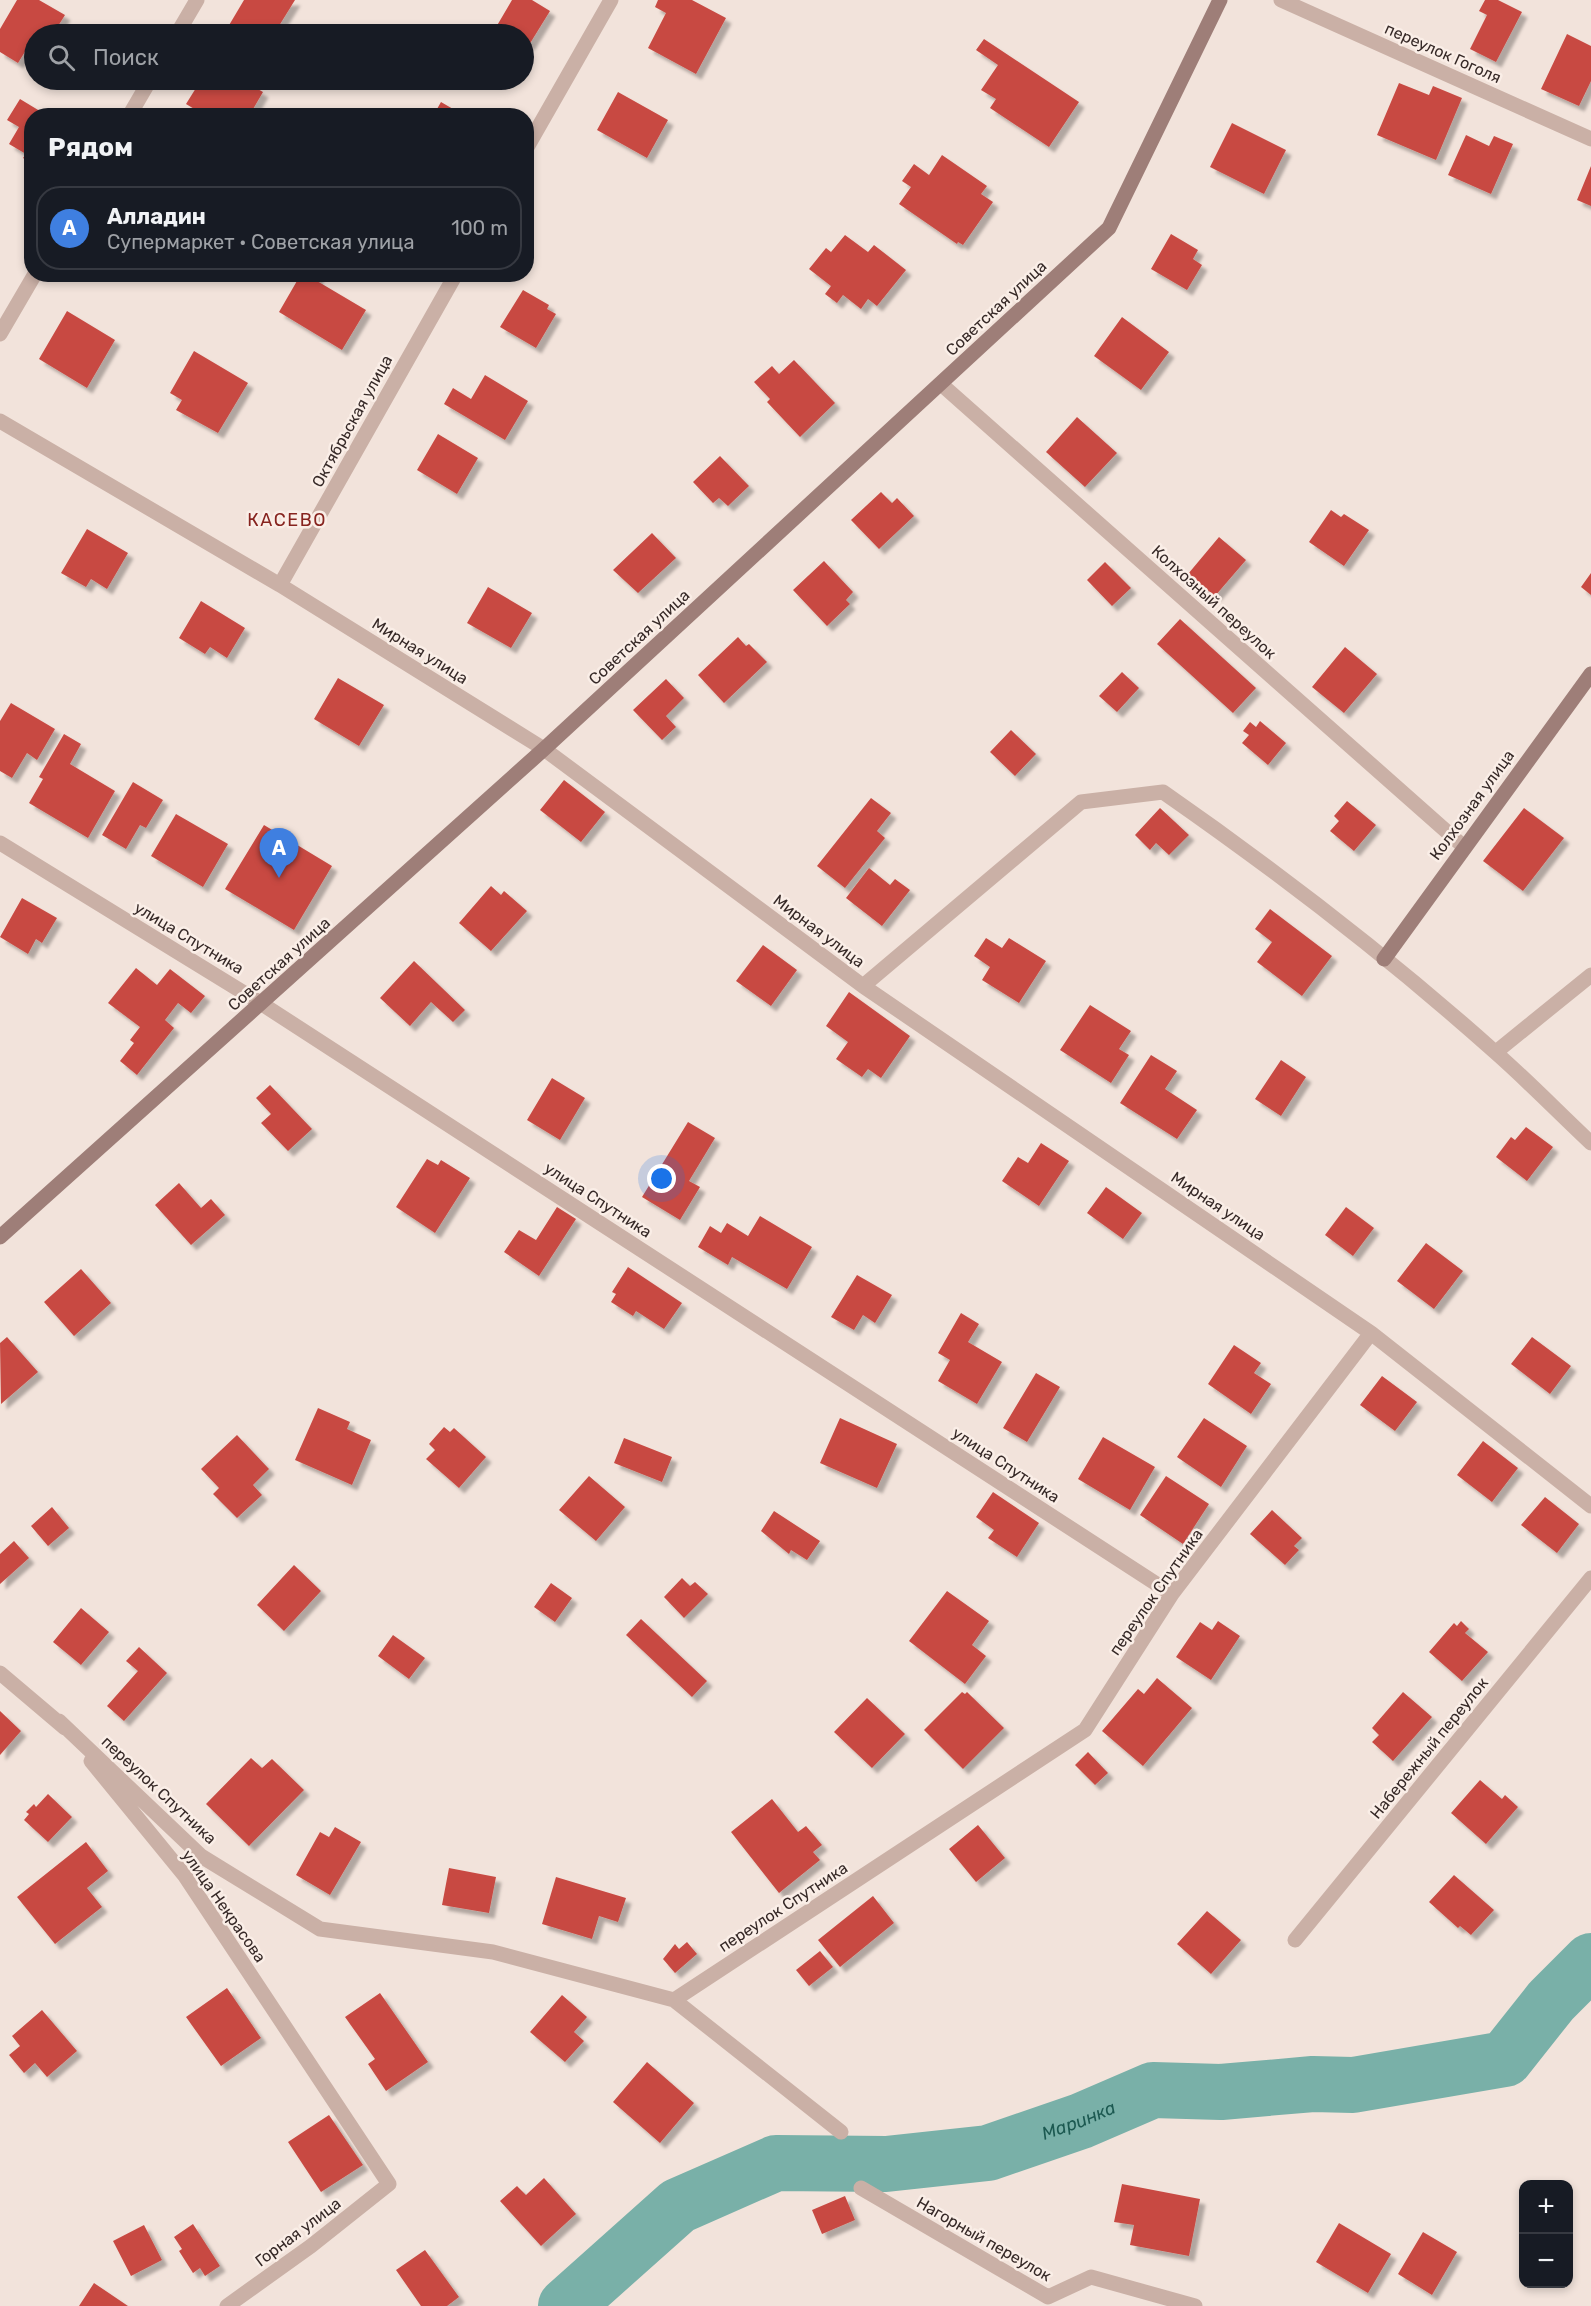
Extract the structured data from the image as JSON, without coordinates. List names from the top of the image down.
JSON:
{
  "streets": {
    "street": [
      "переулок Гоголя",
      "Советская улица",
      "Октябрьская улица",
      "Колхозный переулок",
      "Мирная улица",
      "Колхозная улица",
      "улица Спутника",
      "переулок Спутника",
      "Набережный переулок",
      "улица Некрасова",
      "Горная улица",
      "Нагорный переулок"
    ]
  },
  "crossings": [
    ["Советская улица", "Колхозный переулок"],
    ["Советская улица", "Мирная улица"],
    ["Советская улица", "улица Спутника"],
    ["Октябрьская улица", "Мирная улица"],
    ["Колхозный переулок", "Колхозная улица"],
    ["Мирная улица", "переулок Спутника"],
    ["улица Спутника", "переулок Спутника"],
    ["переулок Спутника", "улица Некрасова"],
    ["улица Некрасова", "Горная улица"]
  ],
  "districts": ["КАСЕВО"],
  "water": ["Маринка"],
  "page": {
    "search": "Поиск",
    "heading": "Рядом",
    "list": [
      {
        "mark": "A",
        "name": "Алладин",
        "note": "Супермаркет · Советская улица",
        "value": "100 m"
      }
    ],
    "pins": "A",
    "map_buttons": ["+", "−"]
  }
}
